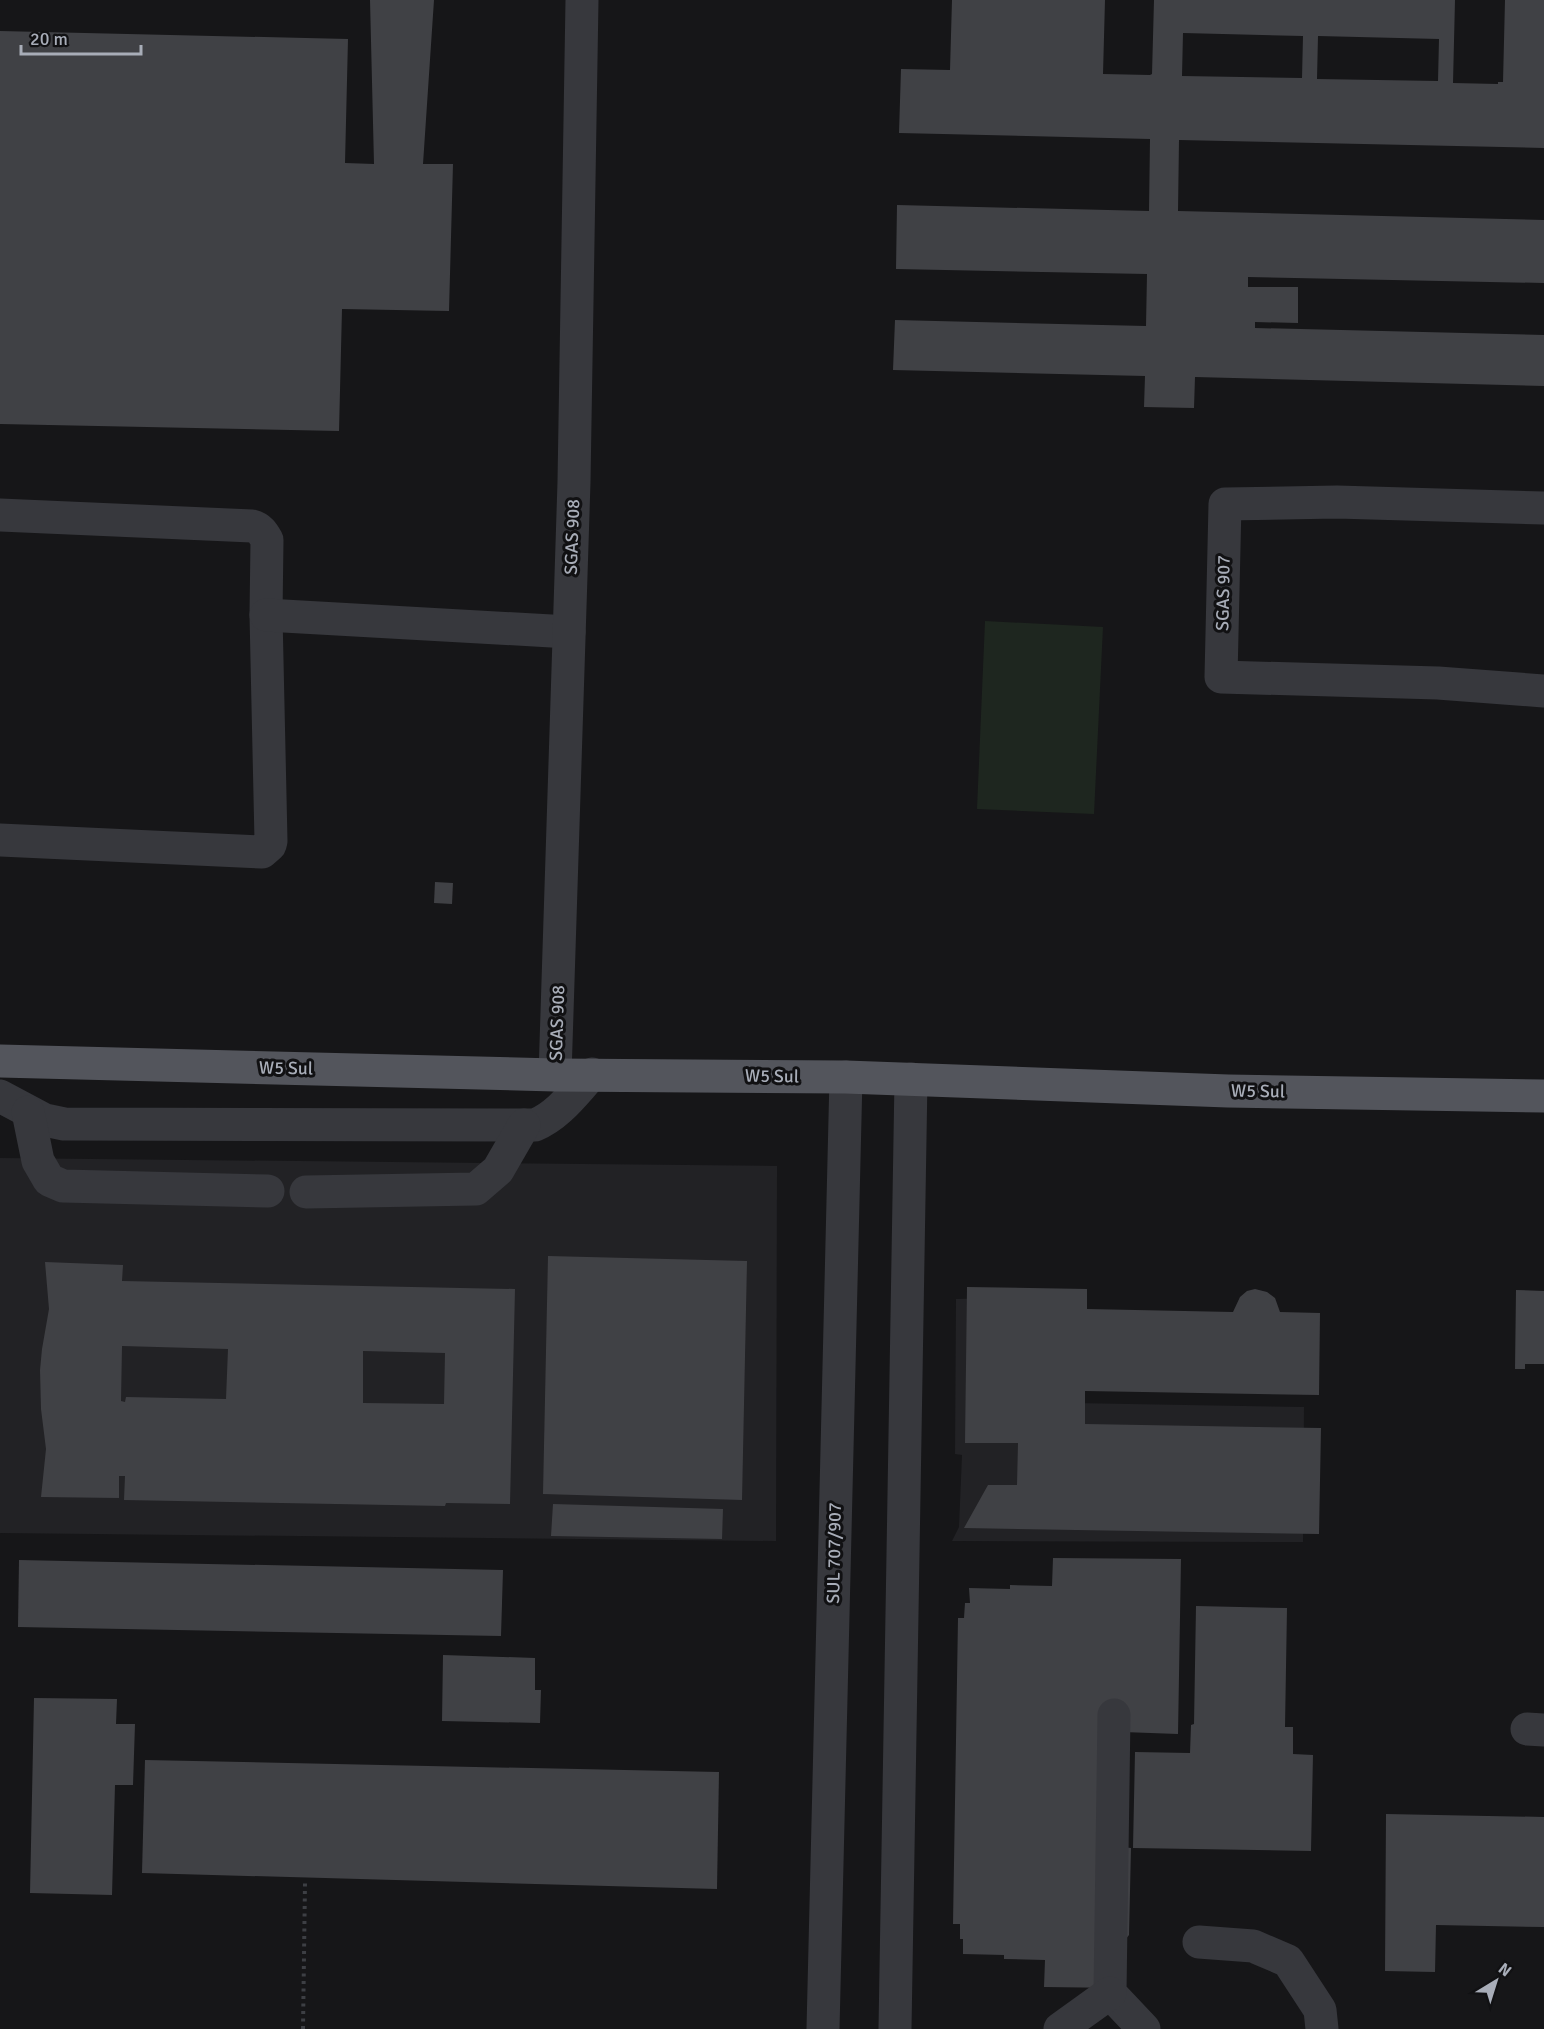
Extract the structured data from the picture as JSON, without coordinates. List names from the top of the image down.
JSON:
{
  "streets": {
    "main road": ["W5 Sul"],
    "street": ["SGAS 908", "SGAS 907", "SUL 707/907"]
  },
  "crossings": [
    ["SGAS 908", "W5 Sul"],
    ["W5 Sul", "SUL 707/907"]
  ],
  "scale_bar": "20 m",
  "north": "top right"
}
